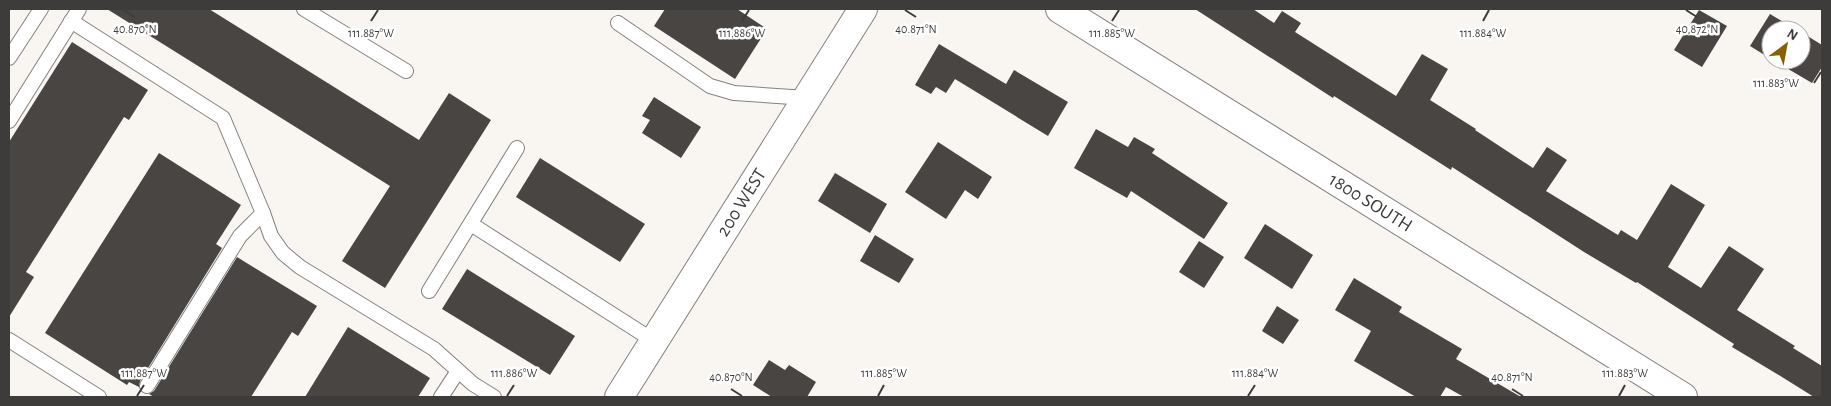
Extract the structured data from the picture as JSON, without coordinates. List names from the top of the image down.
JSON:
{
  "streets": {
    "street": ["200 WEST", "1800 SOUTH"]
  },
  "north": "top right",
  "coordinates": [
    "40.870°N",
    "40.871°N",
    "40.872°N",
    "111.884°W",
    "111.887°W",
    "111.886°W",
    "111.885°W",
    "111.883°W"
  ]
}
